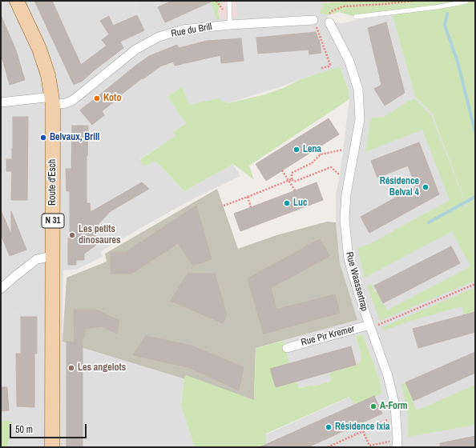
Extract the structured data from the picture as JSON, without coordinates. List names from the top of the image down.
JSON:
{
  "streets": {
    "main road": ["Route d'Esch", "N 31"],
    "street": ["Rue du Brill", "Rue Waassertrap", "Rue Pir Kremer"]
  },
  "crossings": [
    ["Rue du Brill", "Route d'Esch"],
    ["Rue Waassertrap", "Rue Pir Kremer"]
  ],
  "places": [
    "Koto",
    "Belvaux, Brill",
    "Lena",
    "Résidence Belval 4",
    "Luc",
    "Les petits dinosaures",
    "Les angelots",
    "A-Form",
    "Résidence Ixia"
  ],
  "scale_bar": "50 m"
}
